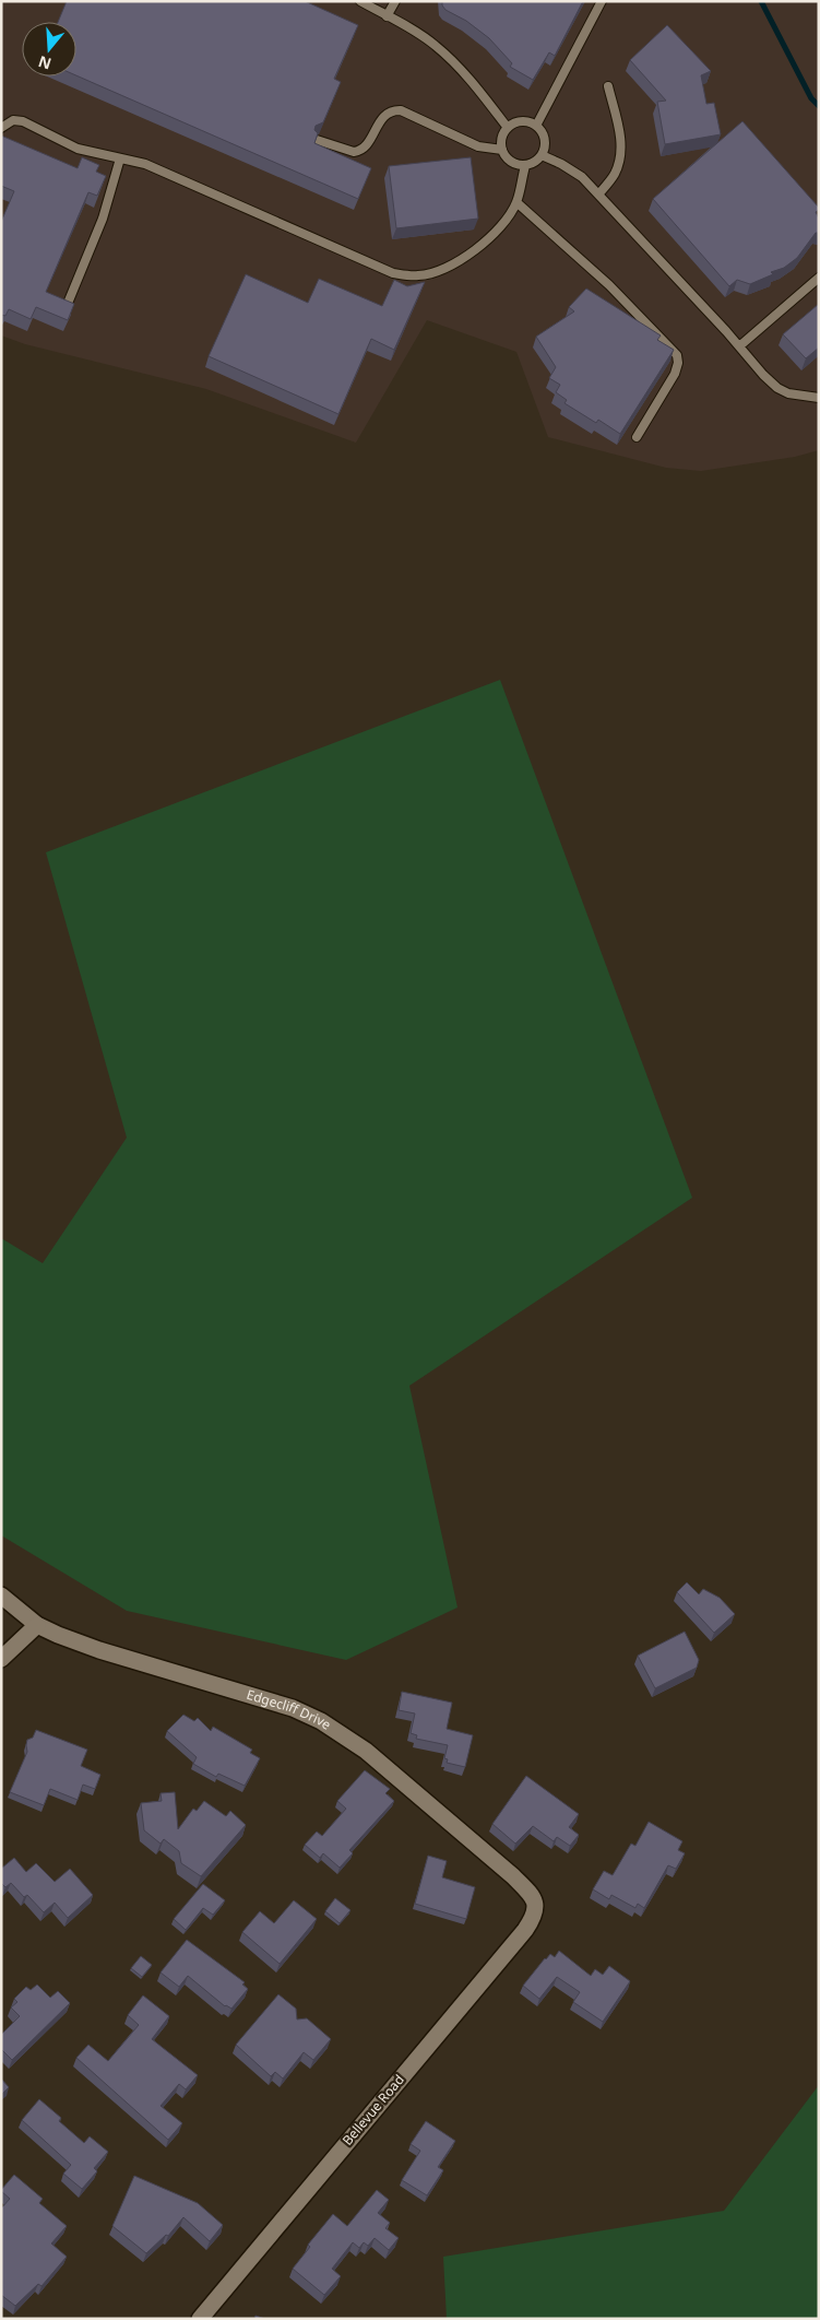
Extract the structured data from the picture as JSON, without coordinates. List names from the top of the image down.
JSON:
{
  "streets": {
    "street": ["Edgecliff Drive", "Bellevue Road"]
  },
  "crossings": [
    ["Edgecliff Drive", "Bellevue Road"]
  ],
  "north": "bottom"
}
